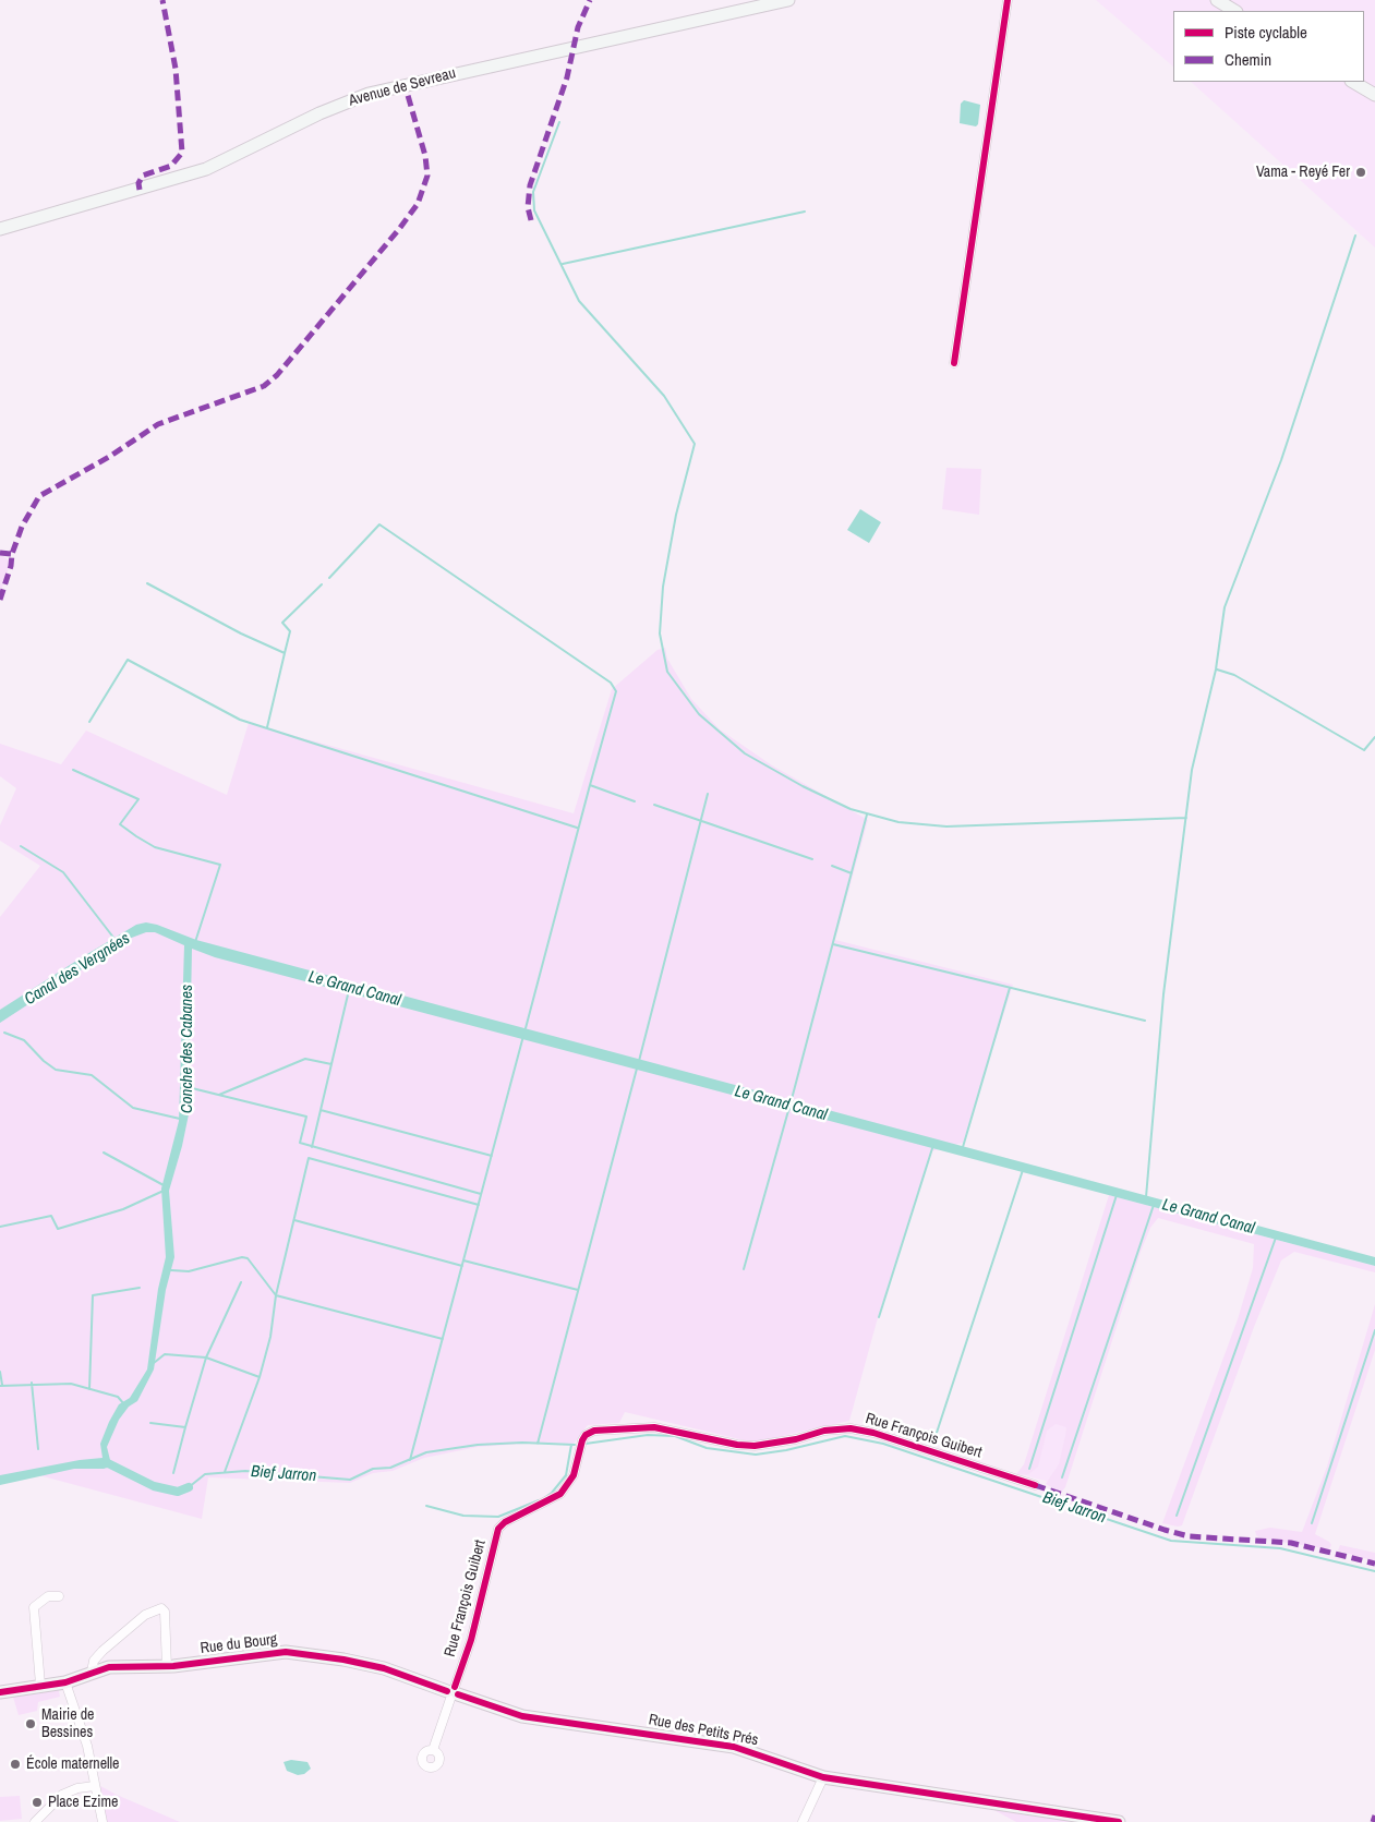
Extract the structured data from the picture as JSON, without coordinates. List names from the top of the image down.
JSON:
{
  "streets": {
    "street": [
      "Avenue de Sevreau",
      "Rue François Guibert",
      "Rue du Bourg",
      "Rue des Petits Prés"
    ]
  },
  "crossings": [
    ["Rue François Guibert", "Rue du Bourg"],
    ["Rue François Guibert", "Rue des Petits Prés"],
    ["Rue du Bourg", "Rue des Petits Prés"]
  ],
  "water": [
    "Canal des Vergnées",
    "Le Grand Canal",
    "Conche des Cabanes",
    "Bief Jarron"
  ],
  "places": [
    "Vama - Reyé Fer",
    "Mairie de Bessines",
    "École maternelle",
    "Place Ezime"
  ],
  "legend": ["Piste cyclable", "Chemin"]
}
